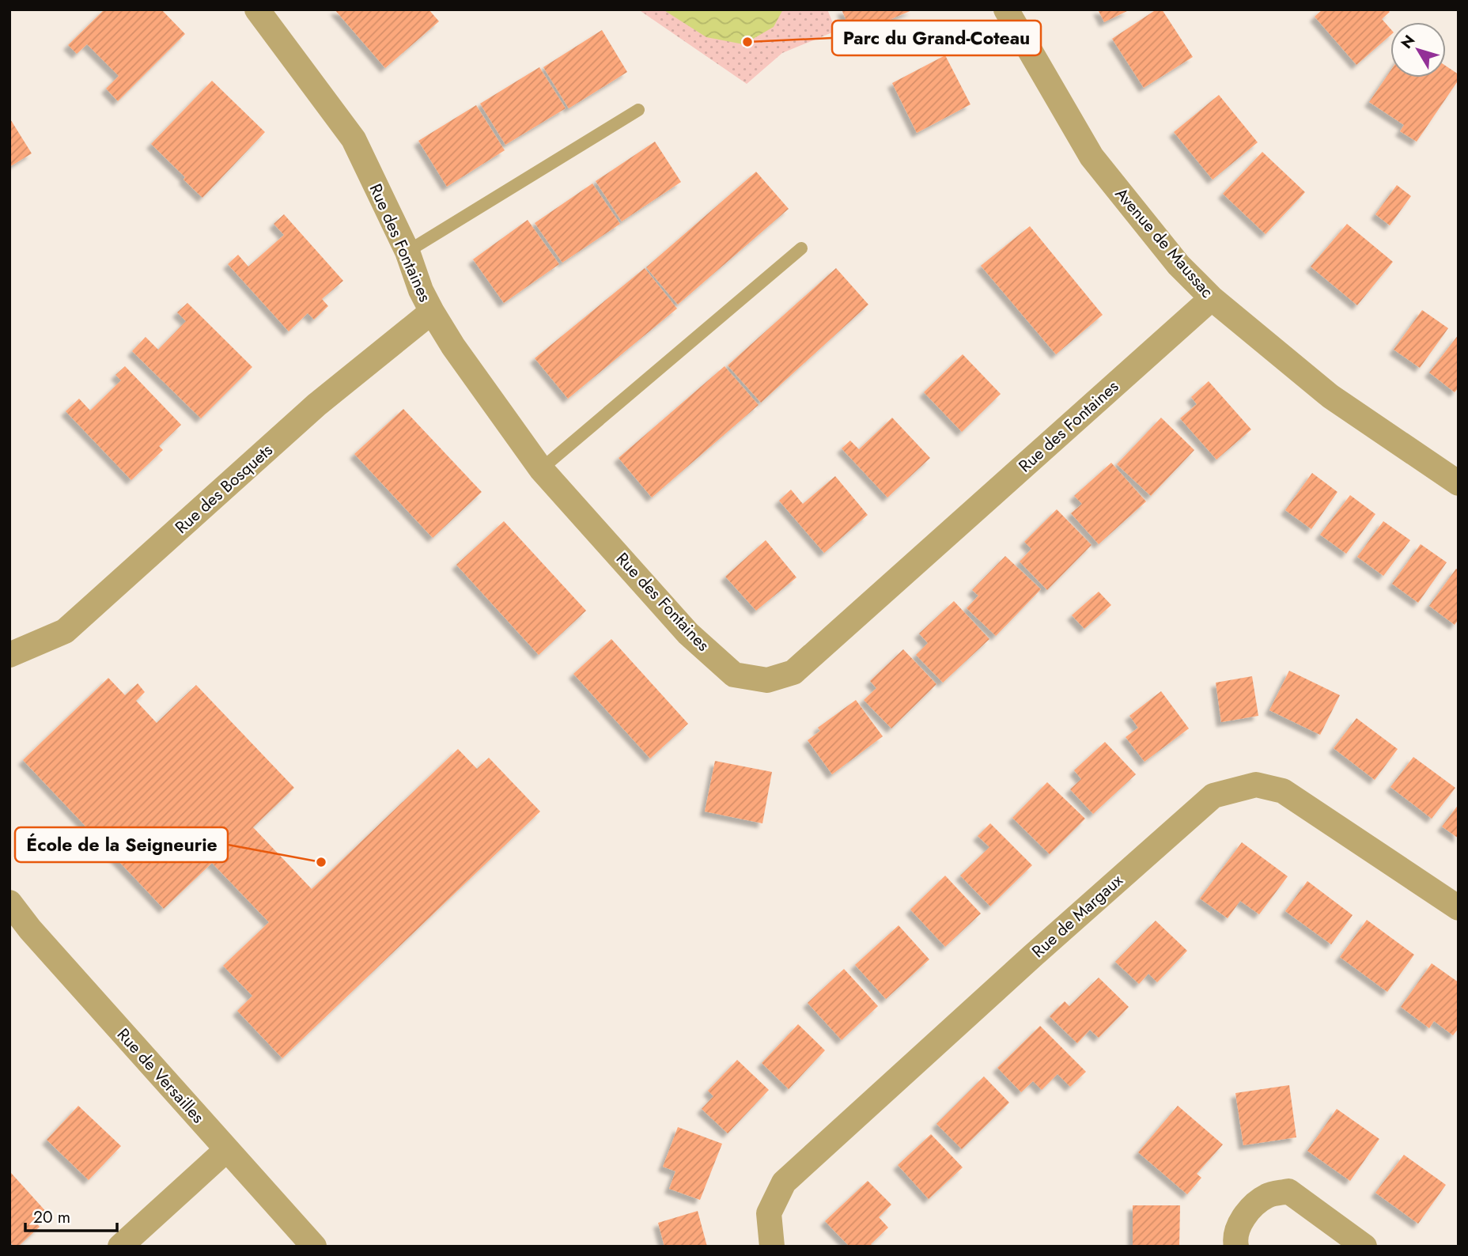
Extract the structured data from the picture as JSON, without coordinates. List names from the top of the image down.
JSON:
{
  "streets": {
    "street": [
      "Rue des Fontaines",
      "Avenue de Maussac",
      "Rue des Bosquets",
      "Rue de Margaux",
      "Rue de Versailles"
    ]
  },
  "crossings": [
    ["Rue des Fontaines", "Avenue de Maussac"],
    ["Rue des Fontaines", "Rue des Bosquets"]
  ],
  "places": ["Parc du Grand-Coteau", "École de la Seigneurie"],
  "scale_bar": "20 m",
  "north": "top left"
}
